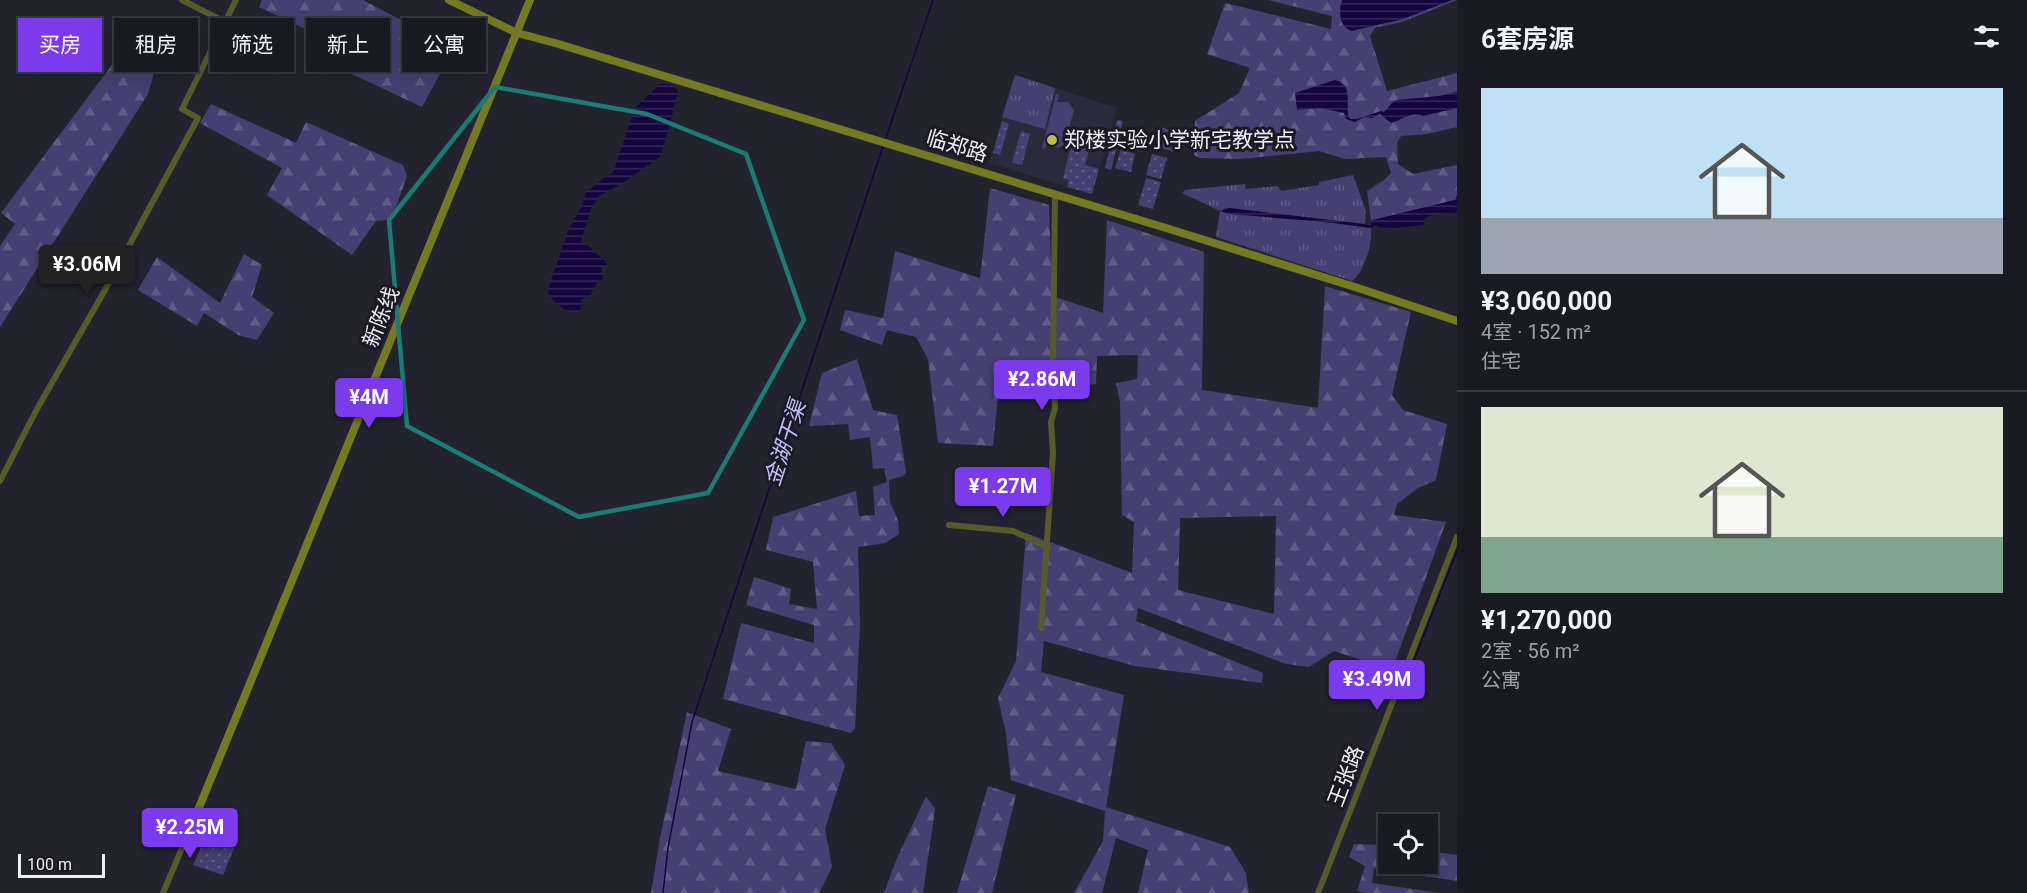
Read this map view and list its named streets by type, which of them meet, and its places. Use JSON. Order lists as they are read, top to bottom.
{
  "streets": {
    "main road": ["临郑路", "新陈线"],
    "street": ["王张路"]
  },
  "crossings": [
    ["临郑路", "新陈线"]
  ],
  "water": ["金湖干渠"],
  "places": ["郑楼实验小学新宅教学点"],
  "scale_bar": "100 m",
  "page": {
    "heading": "6套房源",
    "chip": [
      "买房",
      "租房",
      "筛选",
      "新上",
      "公寓"
    ],
    "list": [
      {
        "name": "¥3,060,000",
        "note": "4室 · 152 m² · 住宅"
      },
      {
        "name": "¥1,270,000",
        "note": "2室 · 56 m² · 公寓"
      }
    ],
    "price": [
      "¥3.06M",
      "¥2.86M",
      "¥4M",
      "¥1.27M",
      "¥3.49M",
      "¥2.25M"
    ],
    "scale": "100 m"
  }
}
